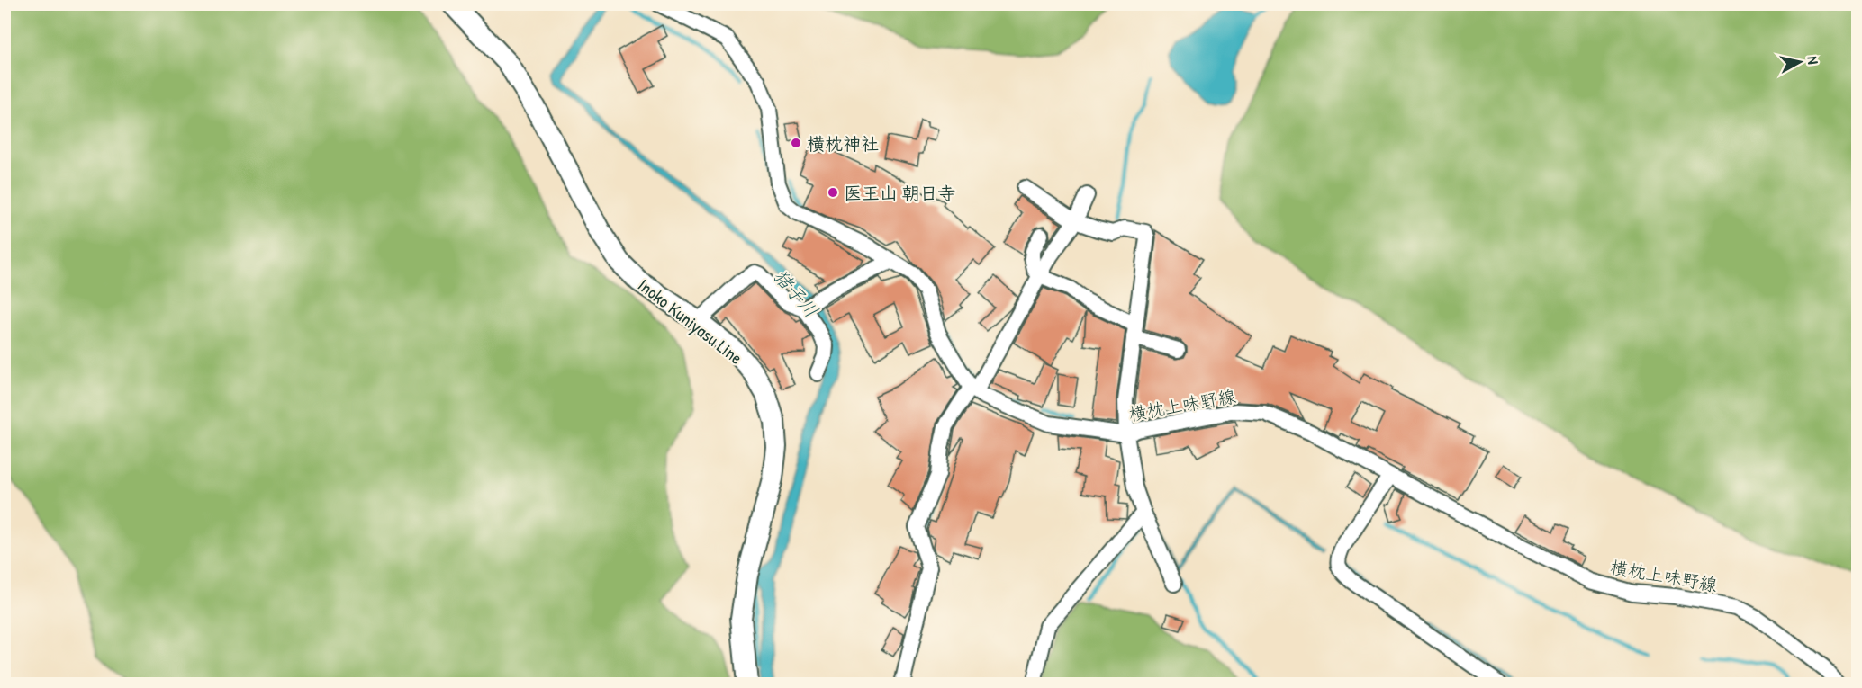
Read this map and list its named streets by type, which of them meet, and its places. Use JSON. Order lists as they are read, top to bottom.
{
  "streets": {
    "main road": ["Inoko Kuniyasu Line"],
    "street": ["横枕上味野線"]
  },
  "water": ["猪子川"],
  "places": ["横枕神社", "医王山 朝日寺"],
  "north": "right"
}
